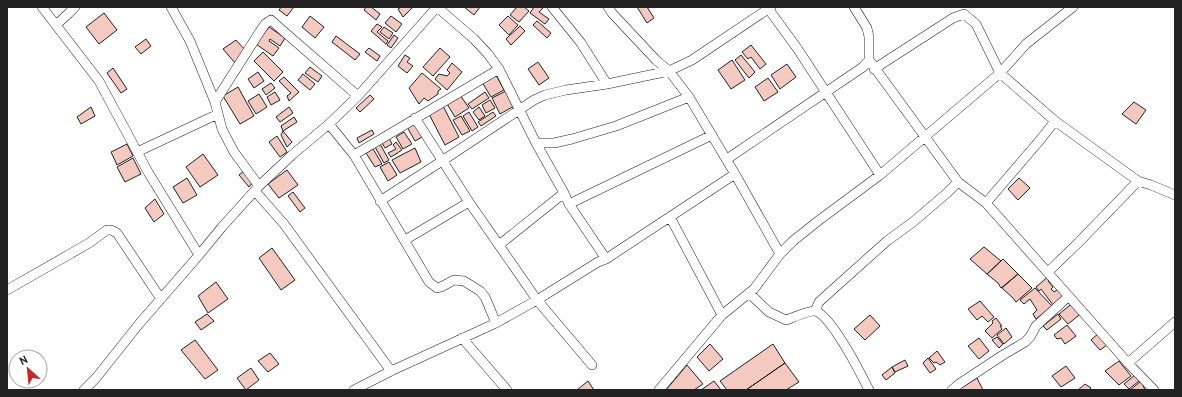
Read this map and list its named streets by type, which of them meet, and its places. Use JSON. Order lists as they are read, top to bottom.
{
  "north": "top left"
}
